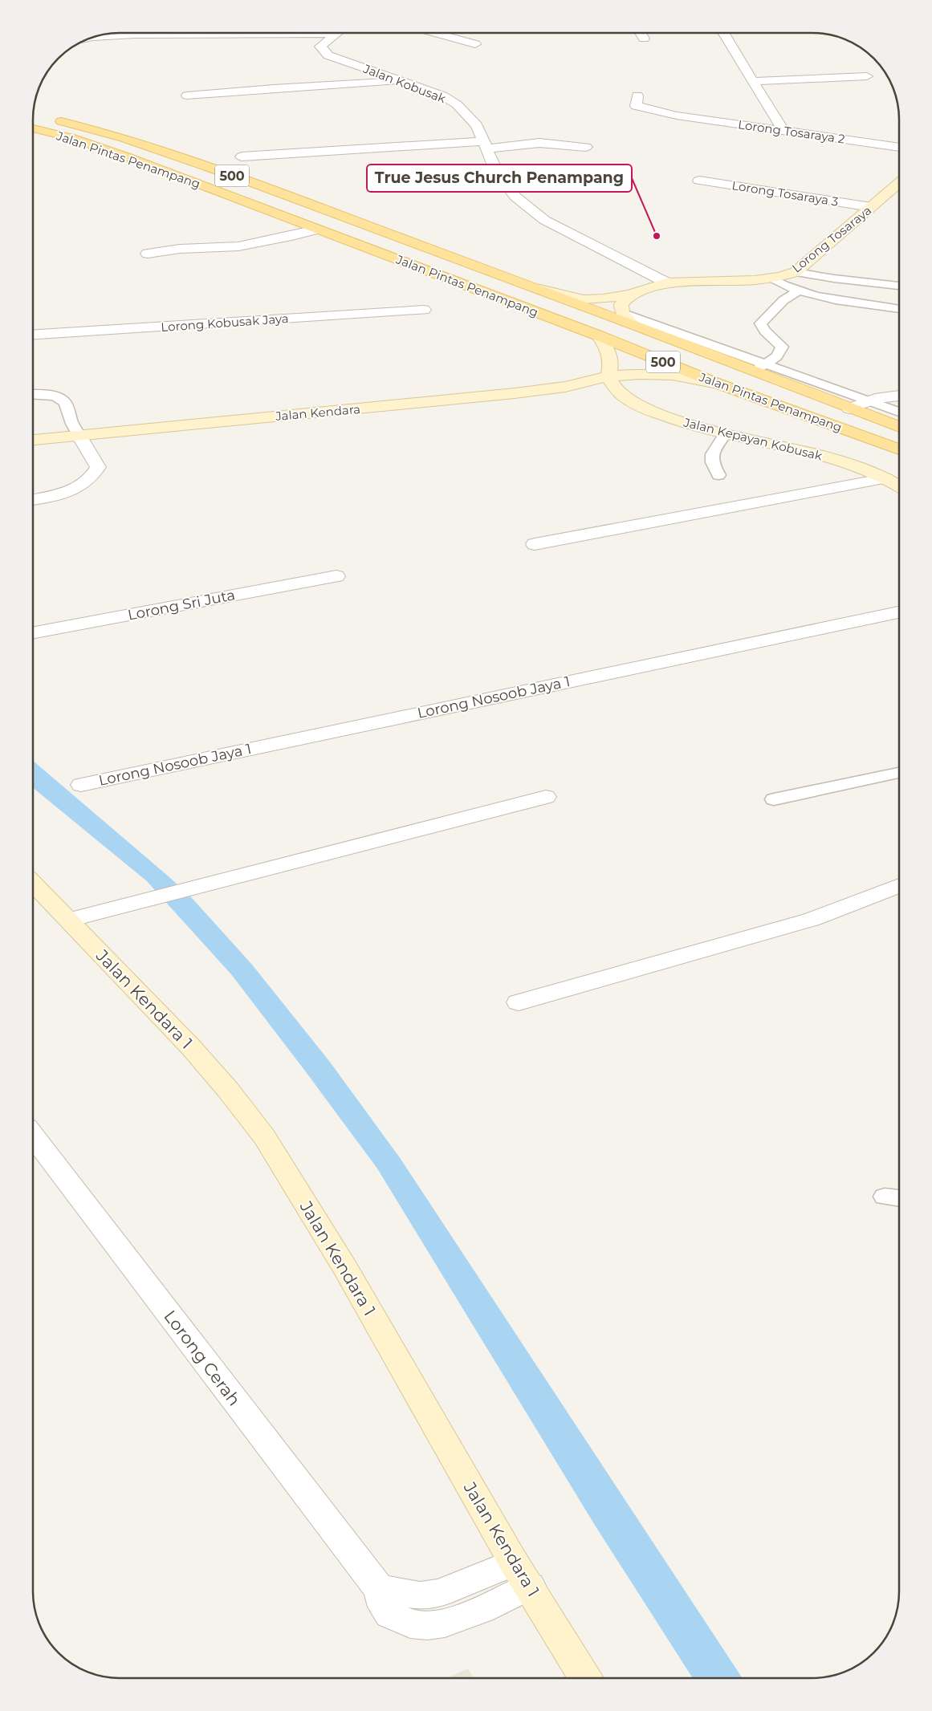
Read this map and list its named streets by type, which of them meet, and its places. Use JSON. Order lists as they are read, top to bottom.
{
  "streets": {
    "main road": ["Jalan Pintas Penampang", "500"],
    "street": [
      "Jalan Kobusak",
      "Lorong Tosaraya 2",
      "Lorong Tosaraya 3",
      "Lorong Tosaraya",
      "Lorong Kobusak Jaya",
      "Jalan Kendara",
      "Jalan Kepayan Kobusak",
      "Lorong Sri Juta",
      "Lorong Nosoob Jaya 1",
      "Jalan Kendara 1",
      "Lorong Cerah"
    ]
  },
  "crossings": [
    ["Jalan Kobusak", "Lorong Tosaraya"],
    ["Jalan Pintas Penampang", "Lorong Tosaraya"],
    ["Lorong Tosaraya 3", "Lorong Tosaraya"],
    ["Jalan Kendara", "Jalan Kepayan Kobusak"],
    ["Jalan Kendara 1", "Lorong Cerah"]
  ],
  "places": ["True Jesus Church Penampang"]
}
